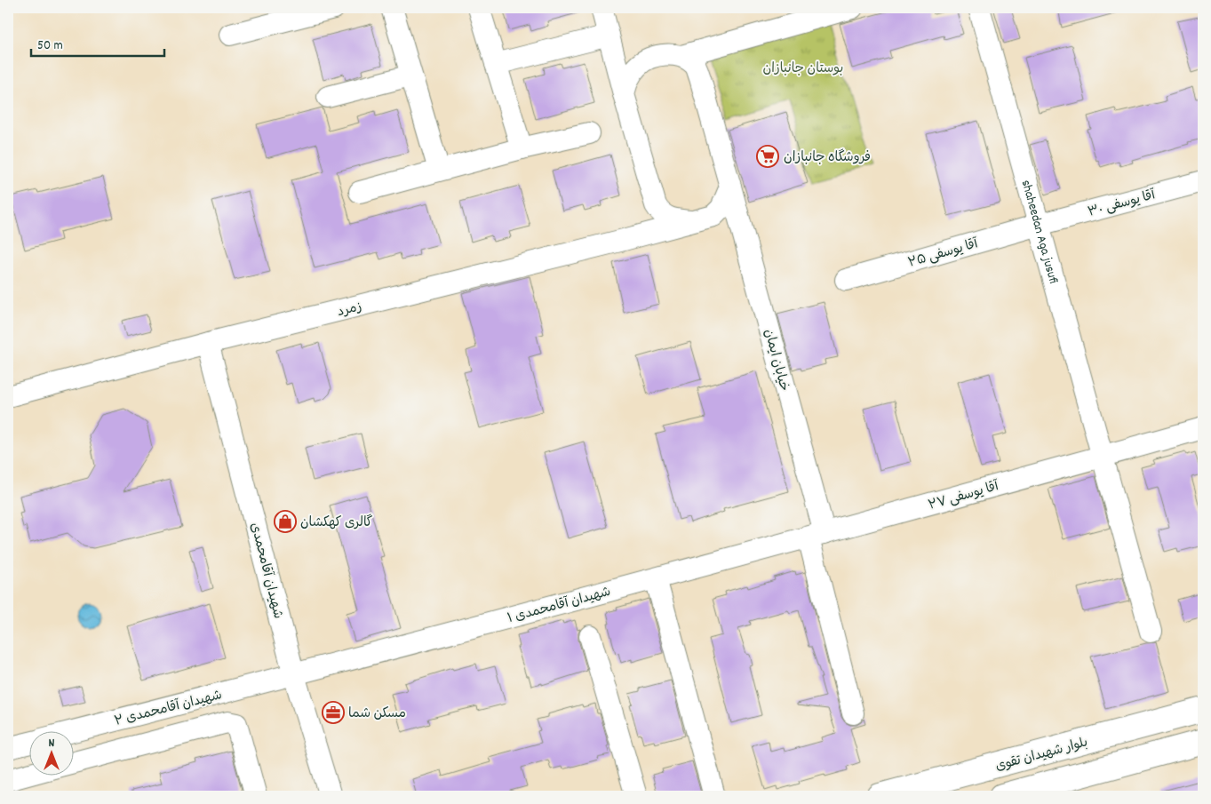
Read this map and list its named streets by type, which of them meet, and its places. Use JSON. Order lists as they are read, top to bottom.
{
  "streets": {
    "main road": ["بلوار شهیدان تقوی"],
    "street": [
      "آقا یوسفی ۳۰",
      "shaheedan Aga jusufi",
      "آقا یوسفی ۲۵",
      "زمرد",
      "خیابان ایمان",
      "آقا یوسفی ۲۷",
      "شهیدان آقامحمدی",
      "شهیدان آقامحمدی ۱",
      "شهیدان آقامحمدی ۲"
    ]
  },
  "crossings": [
    ["آقا یوسفی ۳۰", "shaheedan Aga jusufi"],
    ["آقا یوسفی ۳۰", "آقا یوسفی ۲۵"],
    ["shaheedan Aga jusufi", "آقا یوسفی ۲۵"],
    ["shaheedan Aga jusufi", "آقا یوسفی ۲۷"],
    ["زمرد", "خیابان ایمان"],
    ["زمرد", "شهیدان آقامحمدی"],
    ["خیابان ایمان", "آقا یوسفی ۲۷"],
    ["خیابان ایمان", "شهیدان آقامحمدی ۱"],
    ["آقا یوسفی ۲۷", "شهیدان آقامحمدی ۱"],
    ["شهیدان آقامحمدی", "شهیدان آقامحمدی ۱"],
    ["شهیدان آقامحمدی", "شهیدان آقامحمدی ۲"],
    ["شهیدان آقامحمدی ۱", "شهیدان آقامحمدی ۲"]
  ],
  "parks": ["بوستان جانبازان"],
  "places": {
    "supermarket": ["فروشگاه جانبازان"],
    "shop": ["گالری کهکشان"],
    "office": ["مسکن شما"]
  },
  "scale_bar": "50 m",
  "north": "top"
}
